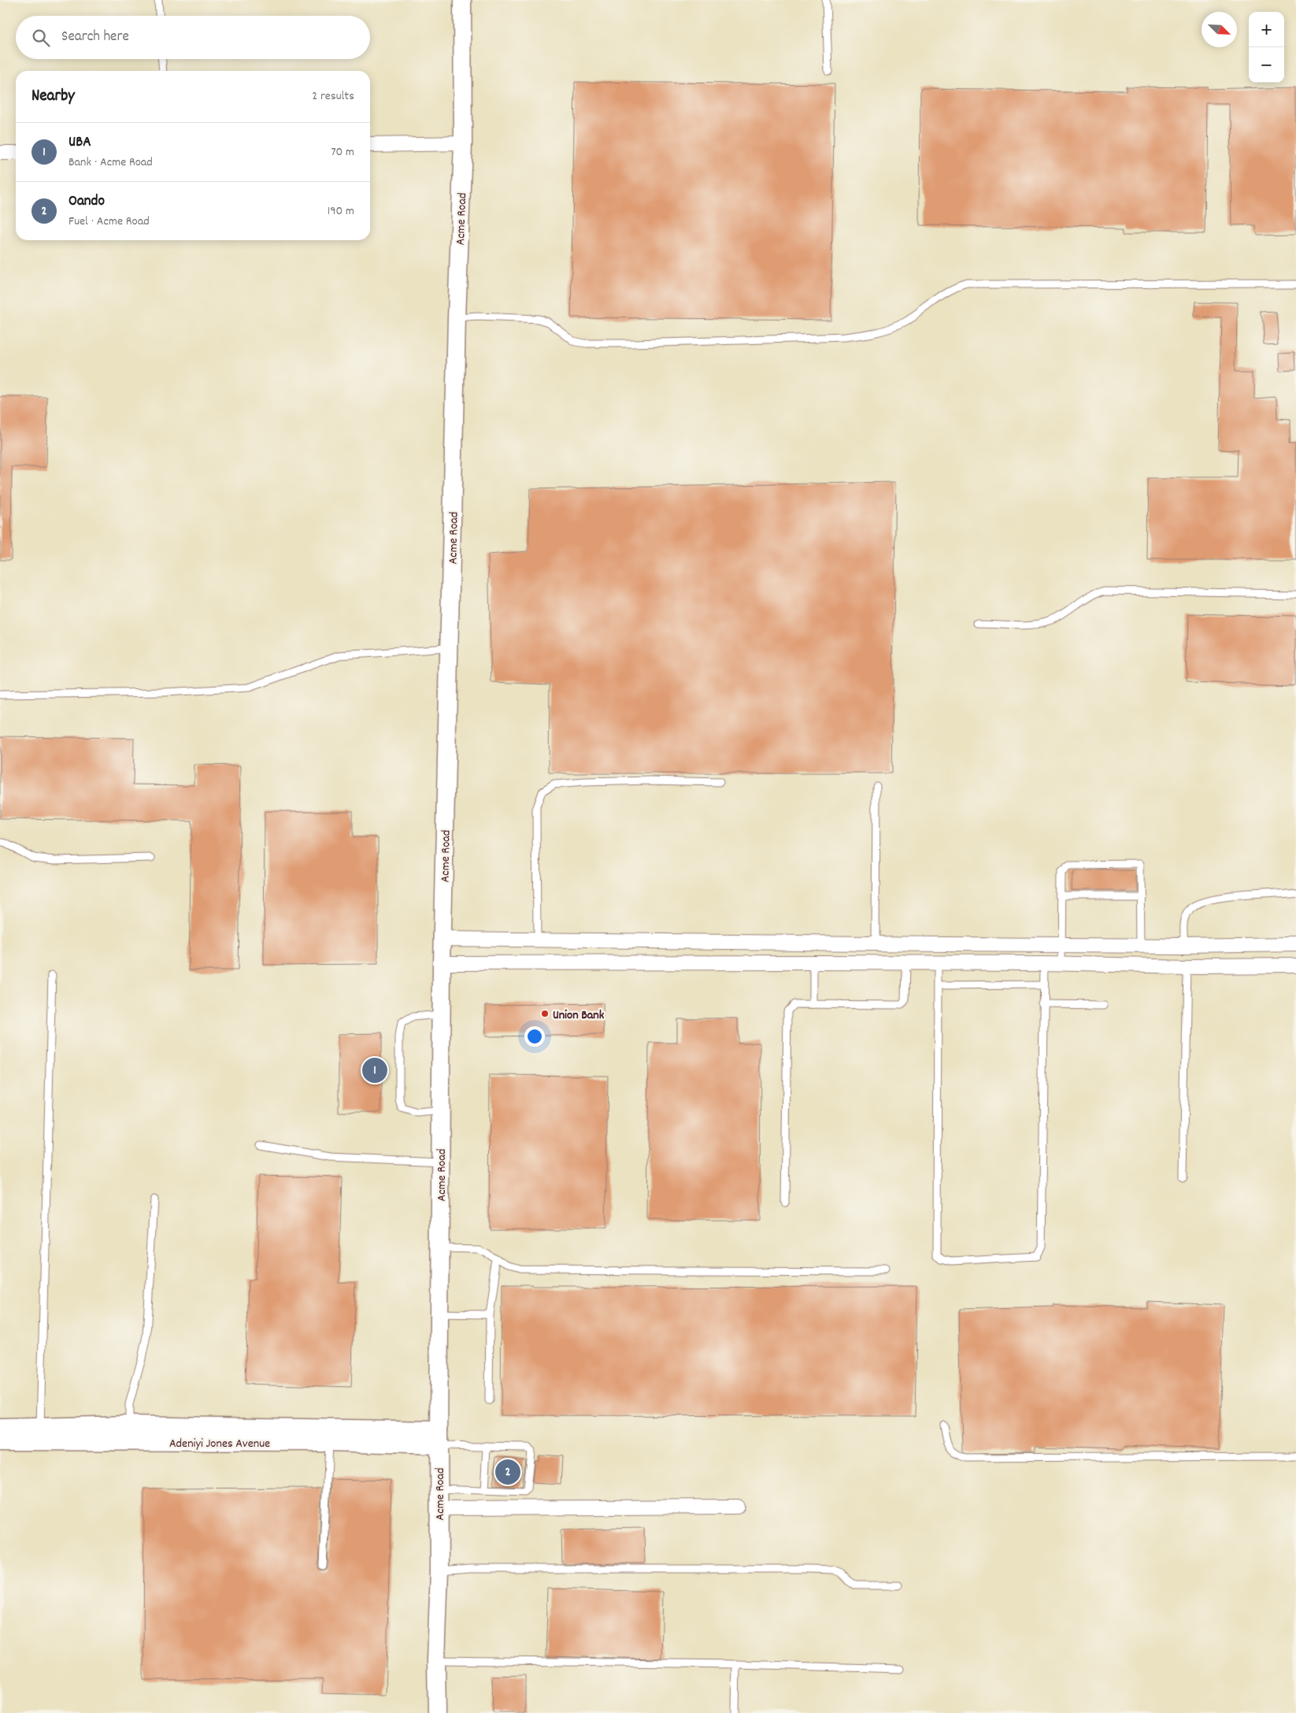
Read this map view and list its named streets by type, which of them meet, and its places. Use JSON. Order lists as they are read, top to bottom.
{
  "streets": {
    "street": ["Acme Road", "Adeniyi Jones Avenue"]
  },
  "crossings": [
    ["Acme Road", "Adeniyi Jones Avenue"]
  ],
  "places": ["Union Bank"],
  "north": "bottom right",
  "page": {
    "map_buttons": ["+", "−"],
    "search": "Search here",
    "heading": ["Nearby", "2 results"],
    "list": [
      {
        "mark": "1",
        "name": "UBA",
        "note": "Bank · Acme Road",
        "value": "70 m"
      },
      {
        "mark": "2",
        "name": "Oando",
        "note": "Fuel · Acme Road",
        "value": "190 m"
      }
    ],
    "pins": ["1", "2"]
  }
}
